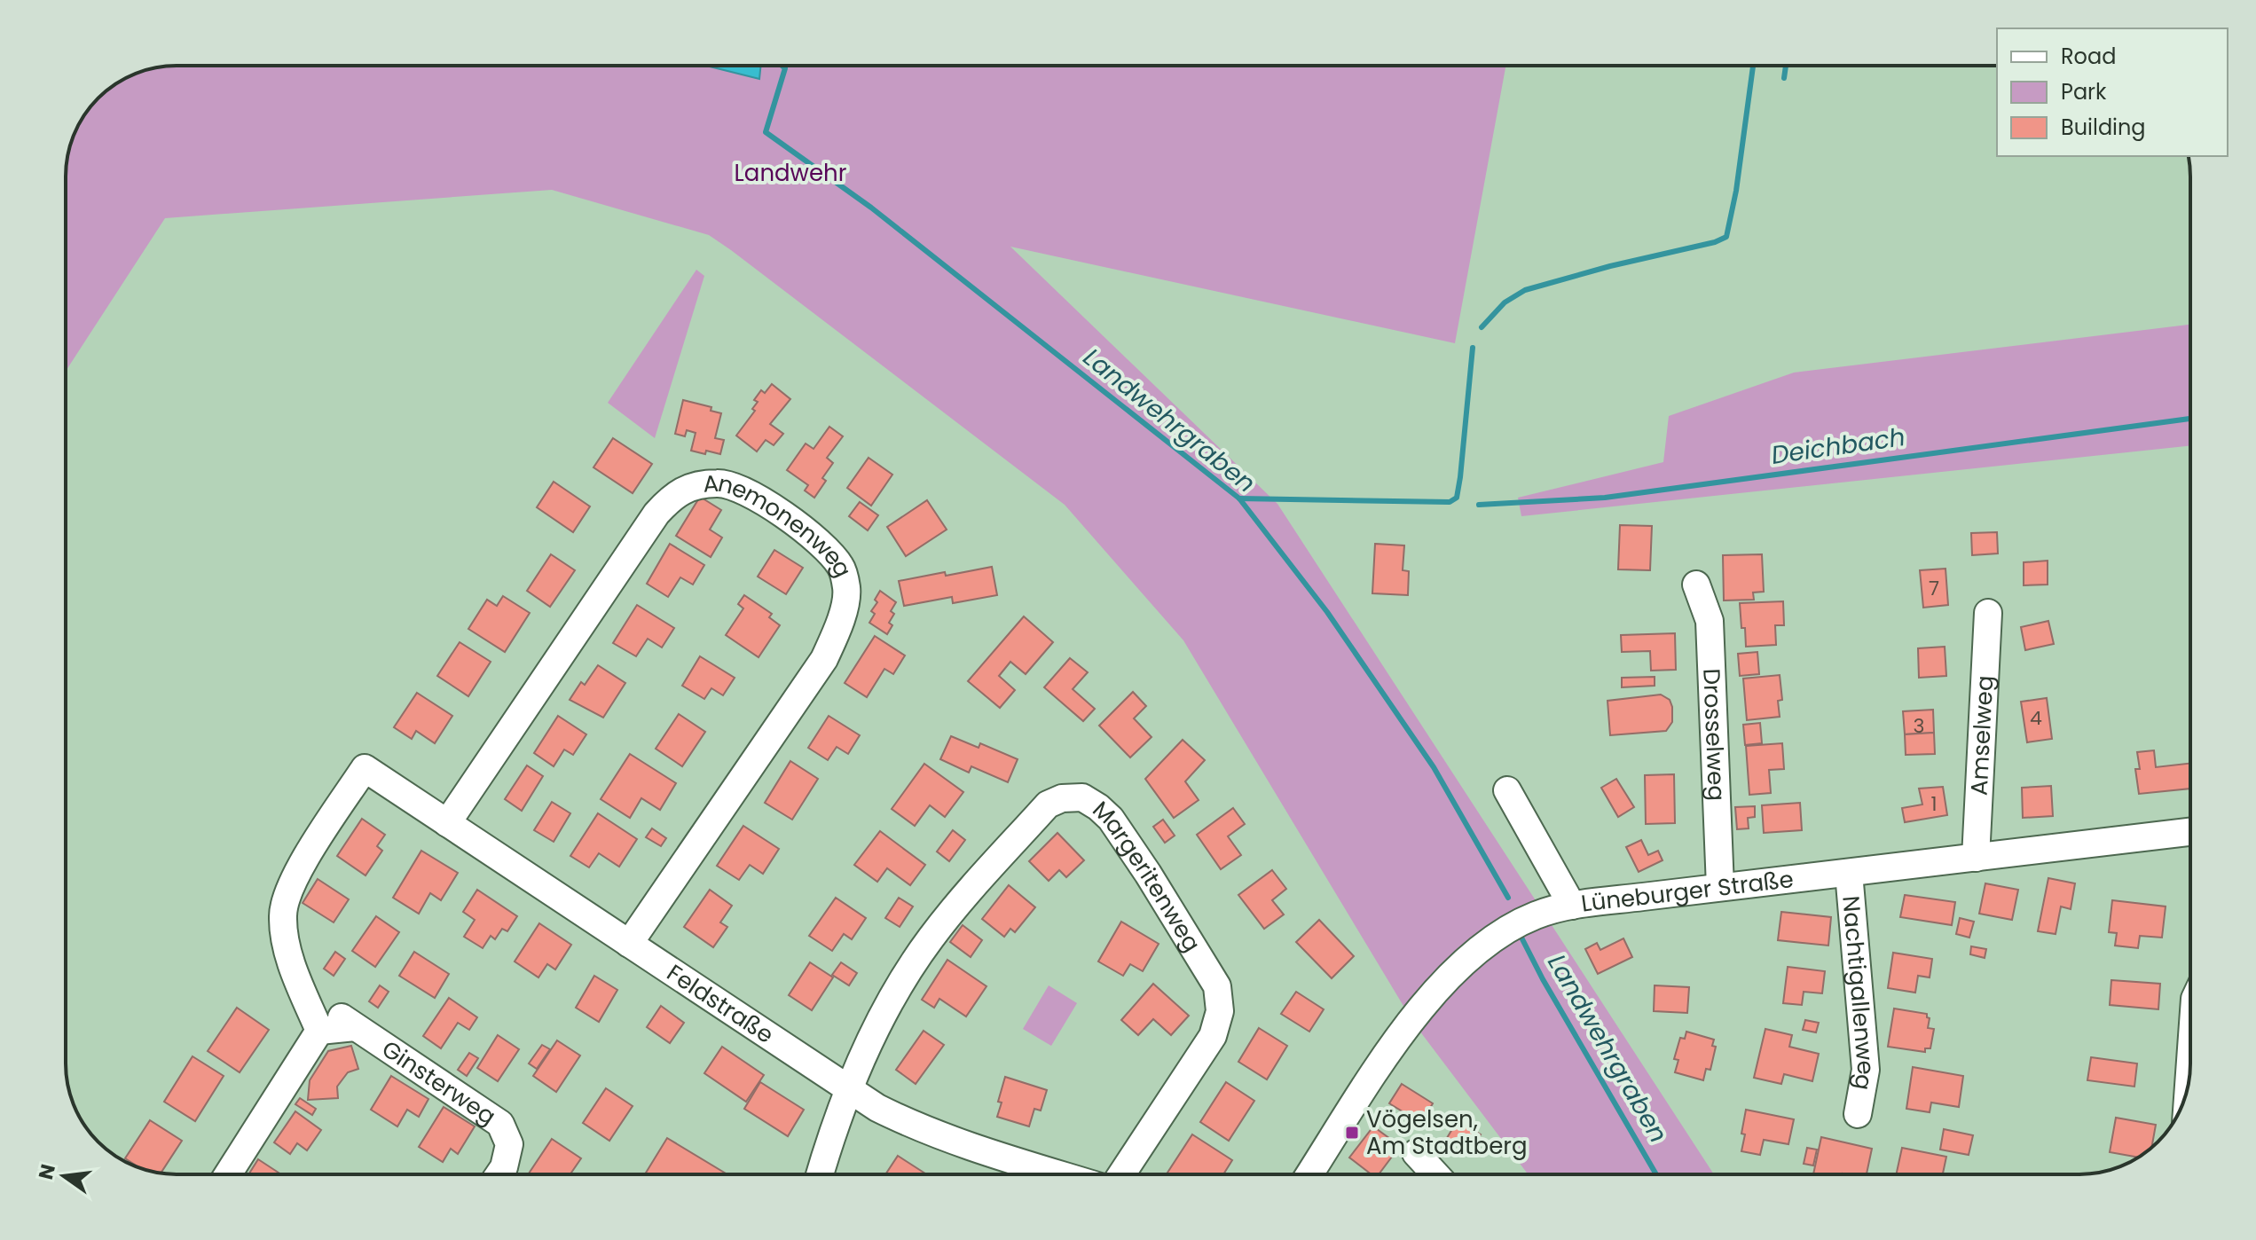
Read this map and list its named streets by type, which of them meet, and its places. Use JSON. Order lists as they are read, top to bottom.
{
  "streets": {
    "street": [
      "Anemonenweg",
      "Drosselweg",
      "Amselweg",
      "Margeritenweg",
      "Lüneburger Straße",
      "Nachtigallenweg",
      "Feldstraße",
      "Ginsterweg"
    ]
  },
  "crossings": [
    ["Anemonenweg", "Feldstraße"],
    ["Drosselweg", "Lüneburger Straße"],
    ["Amselweg", "Lüneburger Straße"],
    ["Margeritenweg", "Feldstraße"],
    ["Lüneburger Straße", "Nachtigallenweg"],
    ["Feldstraße", "Ginsterweg"]
  ],
  "water": ["Landwehrgraben", "Deichbach"],
  "parks": ["Landwehr"],
  "places": {
    "transit": ["Vögelsen, Am Stadtberg"]
  },
  "house_numbers": [
    "7",
    "4",
    "3",
    "1"
  ],
  "legend": ["Road", "Park", "Building"],
  "north": "left"
}
